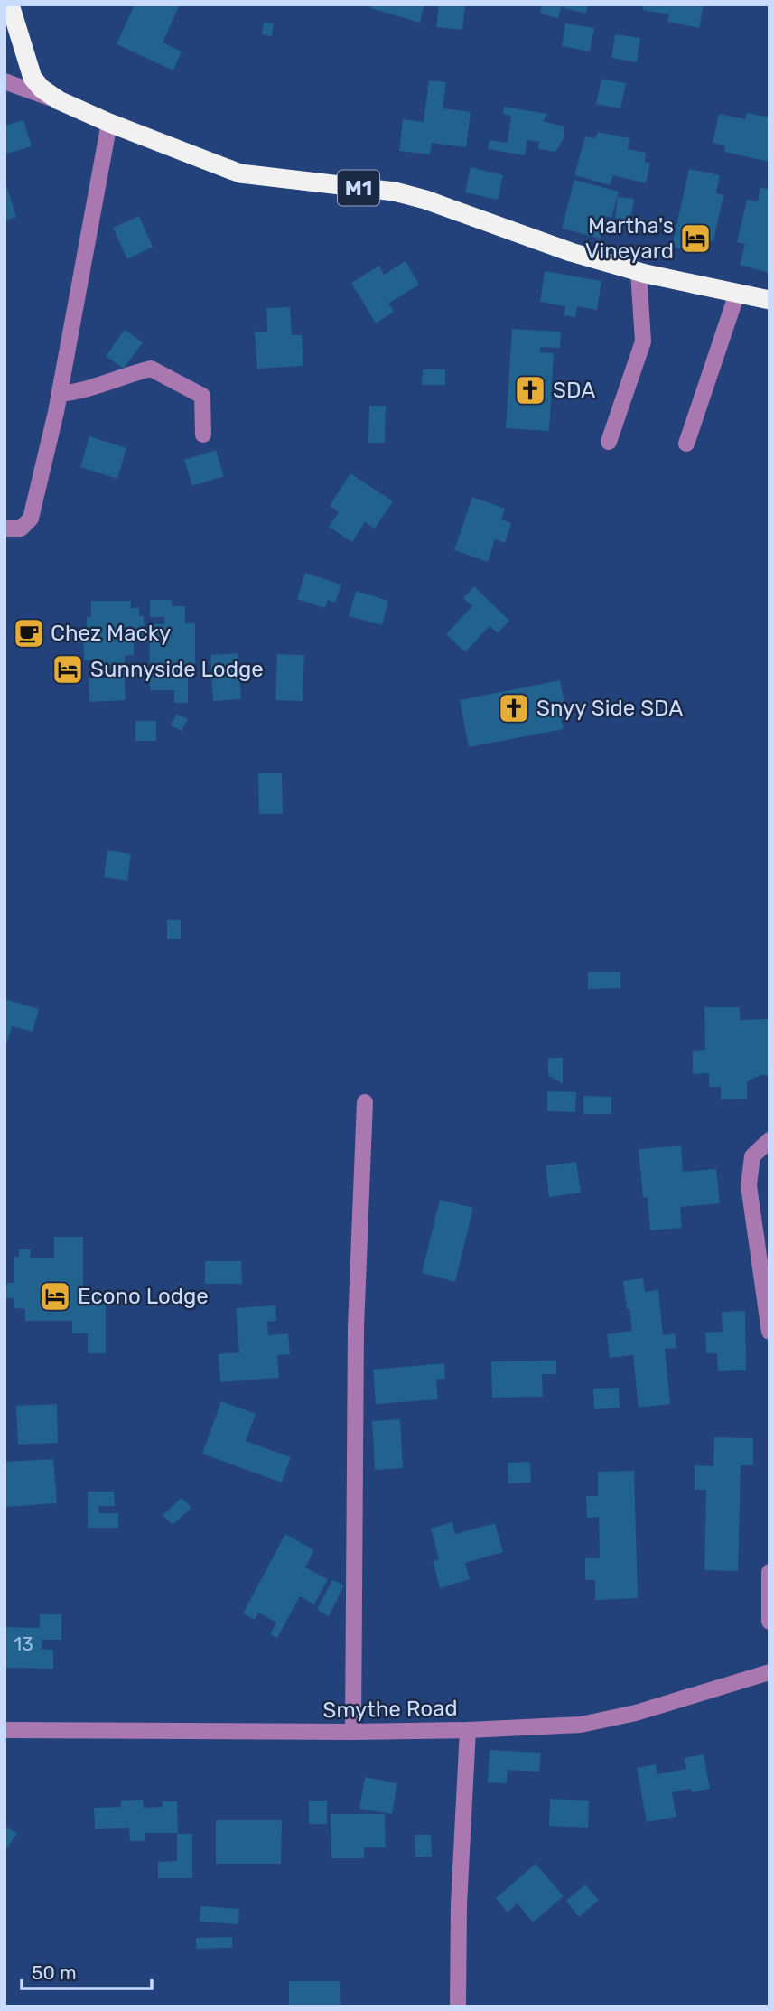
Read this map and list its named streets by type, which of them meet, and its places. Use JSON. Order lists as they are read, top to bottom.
{
  "streets": {
    "highway": ["M1"],
    "street": ["Smythe Road"]
  },
  "places": {
    "hotel": ["Martha's Vineyard", "Sunnyside Lodge", "Econo Lodge"],
    "church": ["SDA", "Snyy Side SDA"],
    "cafe": ["Chez Macky"]
  },
  "house_numbers": ["13"],
  "scale_bar": "50 m"
}
